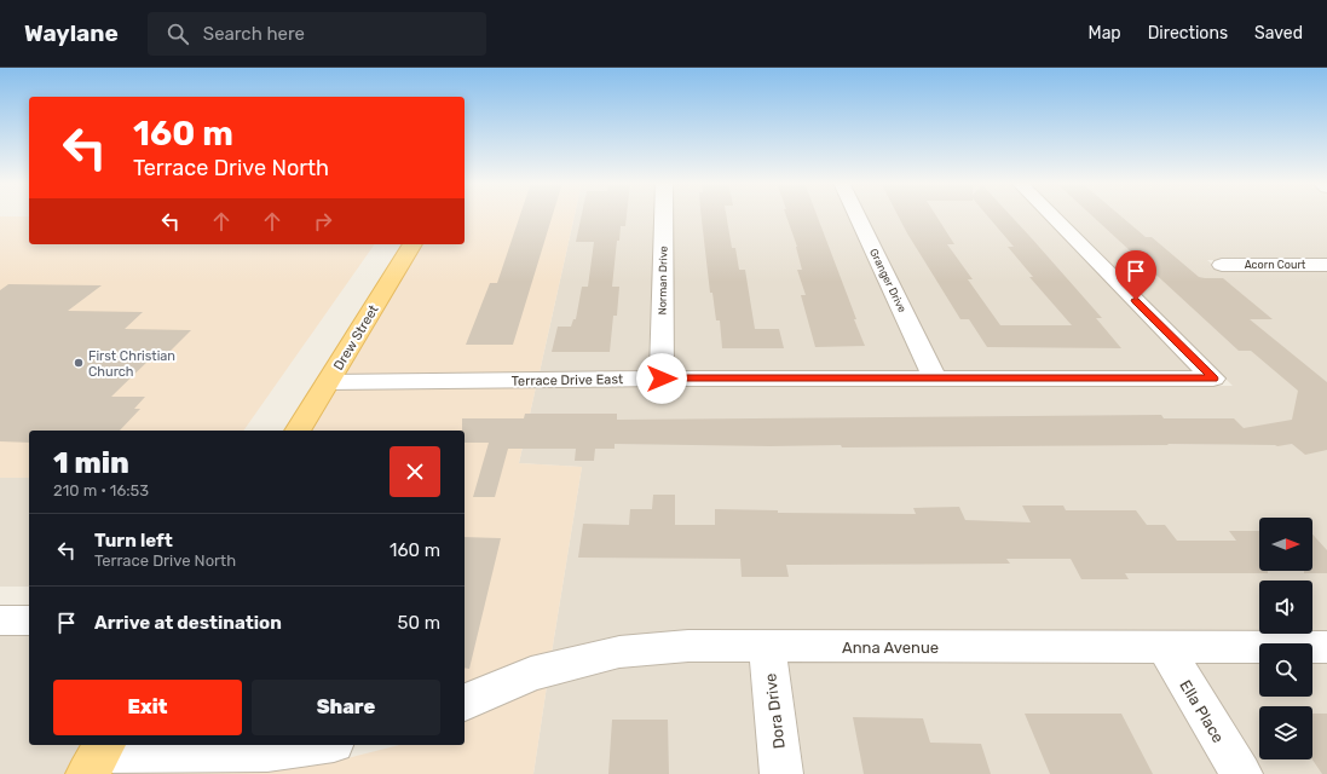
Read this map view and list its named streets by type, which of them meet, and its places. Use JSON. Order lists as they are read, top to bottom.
{
  "streets": {
    "main road": ["Drew Street"],
    "street": [
      "Acorn Court",
      "Norman Drive",
      "Granger Drive",
      "Terrace Drive East",
      "Anna Avenue",
      "Dora Drive",
      "Ella Place"
    ]
  },
  "crossings": [
    ["Norman Drive", "Terrace Drive East"],
    ["Granger Drive", "Terrace Drive East"],
    ["Drew Street", "Terrace Drive East"],
    ["Anna Avenue", "Dora Drive"],
    ["Anna Avenue", "Ella Place"]
  ],
  "places": ["First Christian Church"],
  "north": "right",
  "page": {
    "header": "Waylane",
    "search": "Search here",
    "nav": ["Map", "Directions", "Saved"],
    "turn": ["160 m", "Terrace Drive North"],
    "heading": ["1 min", "210 m · 16:53"],
    "list": [
      {
        "name": "Turn left",
        "note": "Terrace Drive North",
        "value": "160 m"
      },
      {
        "name": "Arrive at destination",
        "value": "50 m"
      }
    ],
    "buttons": ["Exit", "Share"]
  }
}
